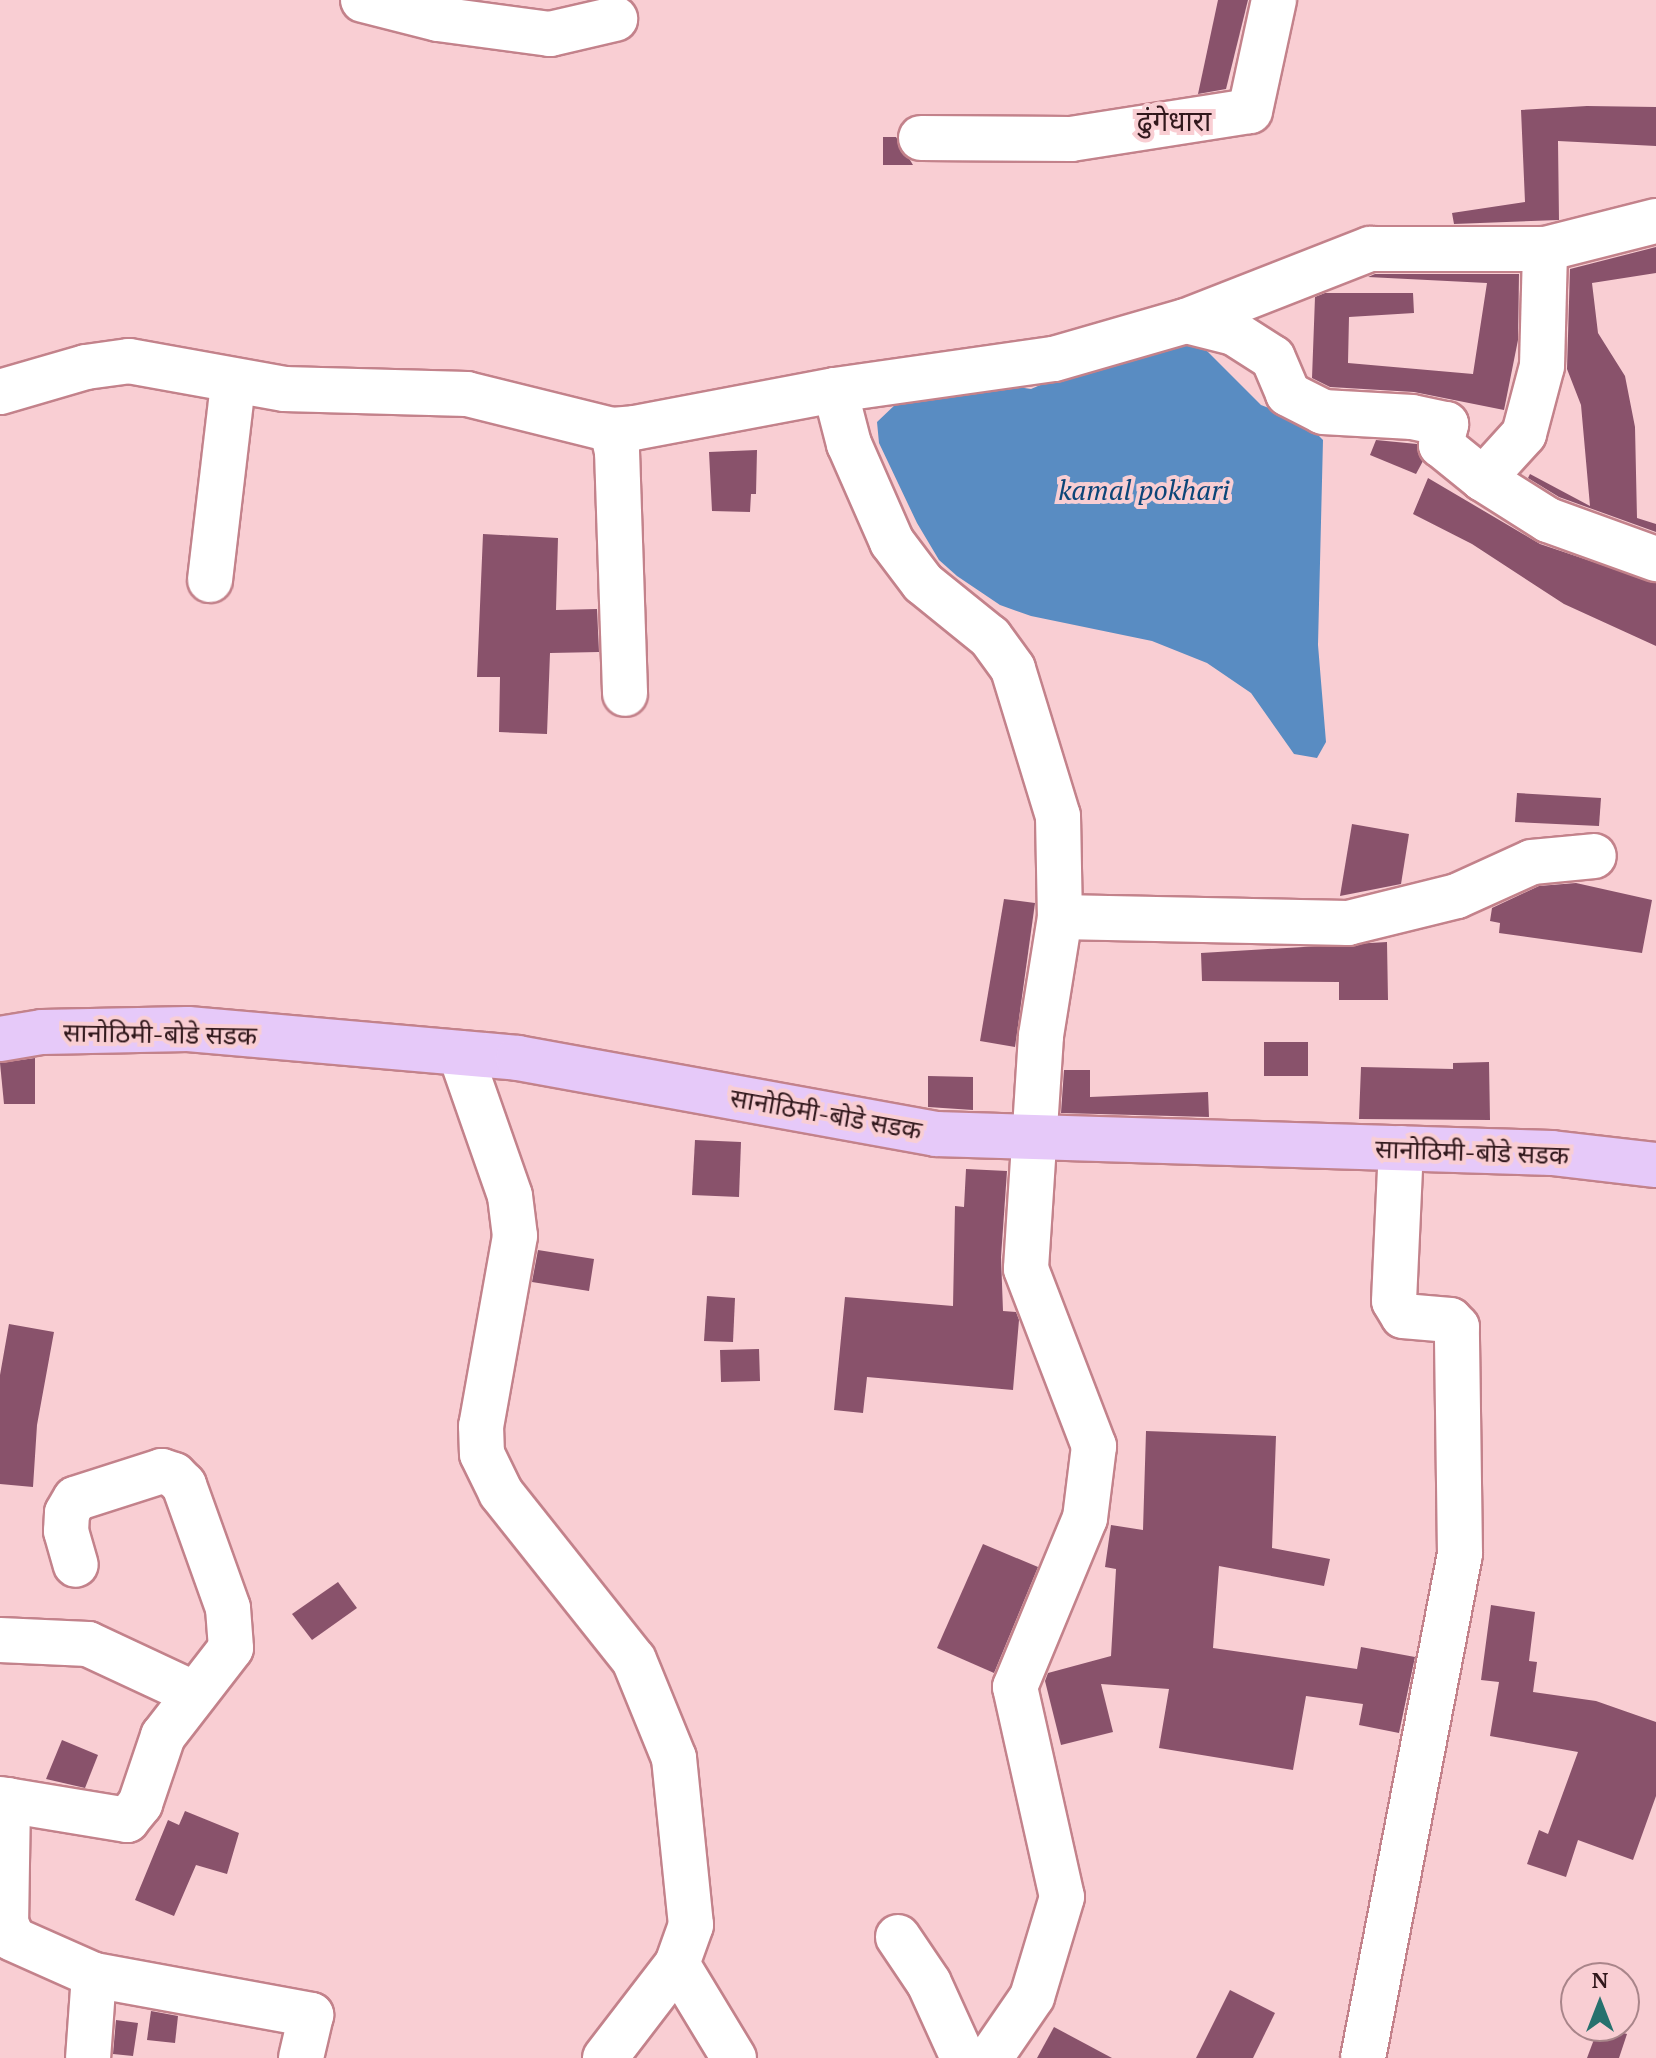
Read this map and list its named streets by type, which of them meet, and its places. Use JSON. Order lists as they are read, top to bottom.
{
  "streets": {
    "main road": ["सानोठिमी-बोडे सडक"]
  },
  "districts": ["ढुंगेधारा"],
  "water": ["kamal pokhari"],
  "north": "top"
}
